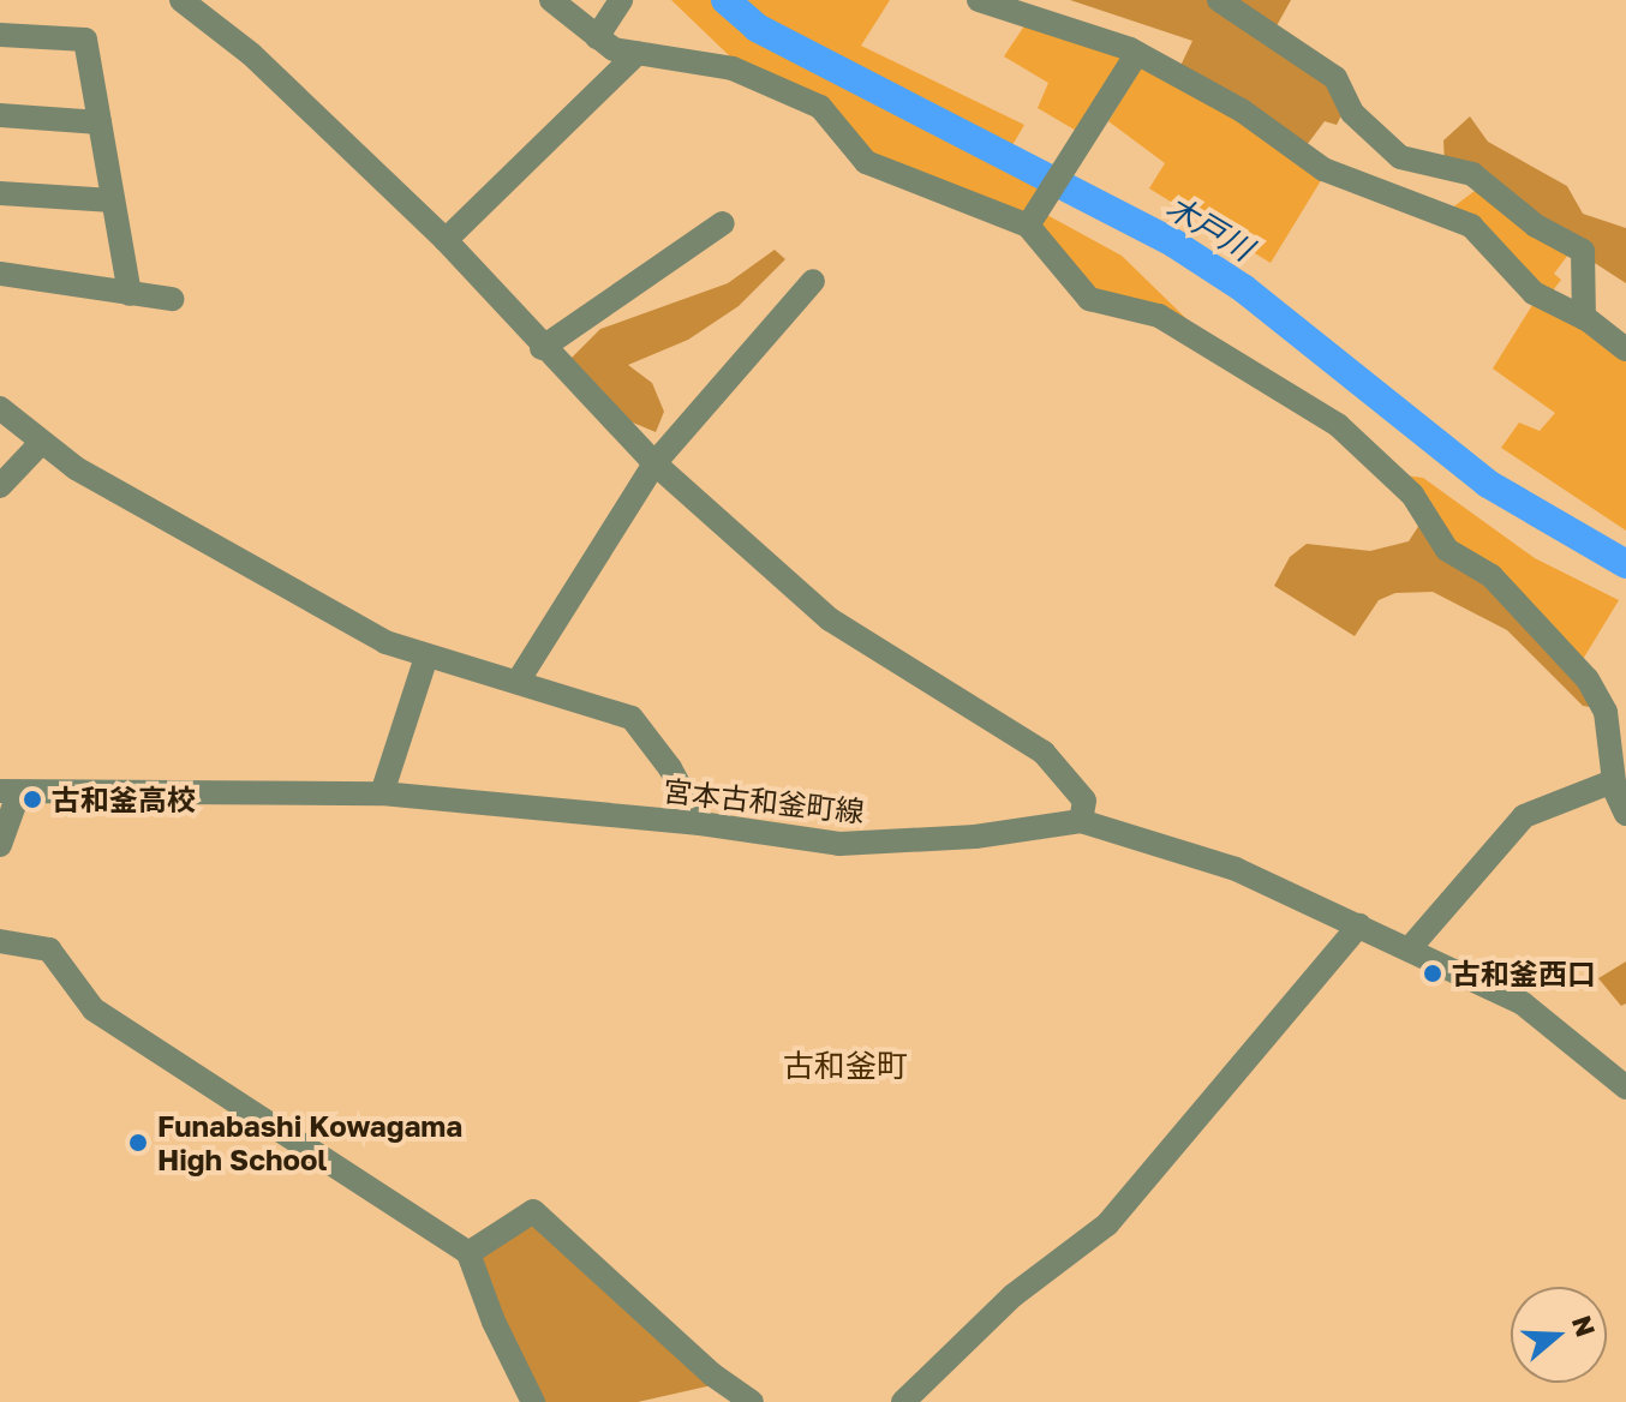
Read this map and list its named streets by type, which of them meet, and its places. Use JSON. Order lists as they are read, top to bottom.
{
  "streets": {
    "street": ["宮本古和釜町線"]
  },
  "districts": ["古和釜町"],
  "water": ["木戸川"],
  "places": ["古和釜高校", "古和釜西口", "Funabashi Kowagama High School"],
  "north": "right"
}
